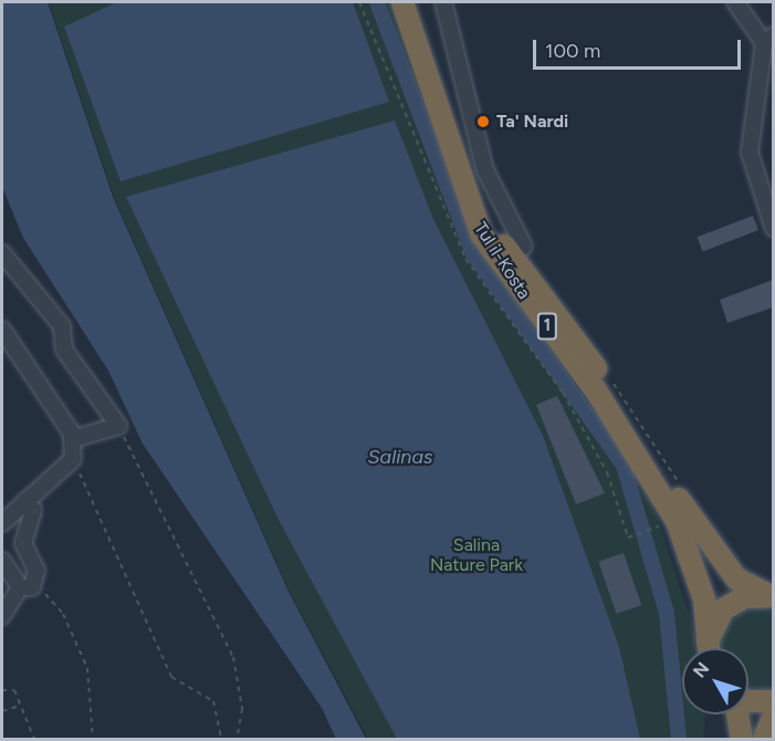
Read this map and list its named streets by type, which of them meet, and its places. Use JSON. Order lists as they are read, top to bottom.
{
  "streets": {
    "highway": ["Tul il-Kosta", "1"]
  },
  "crossings": [
    ["Tul il-Kosta", "1"]
  ],
  "water": ["Salinas"],
  "parks": ["Salina Nature Park"],
  "places": ["Ta' Nardi"],
  "scale_bar": "100 m",
  "north": "top left"
}
